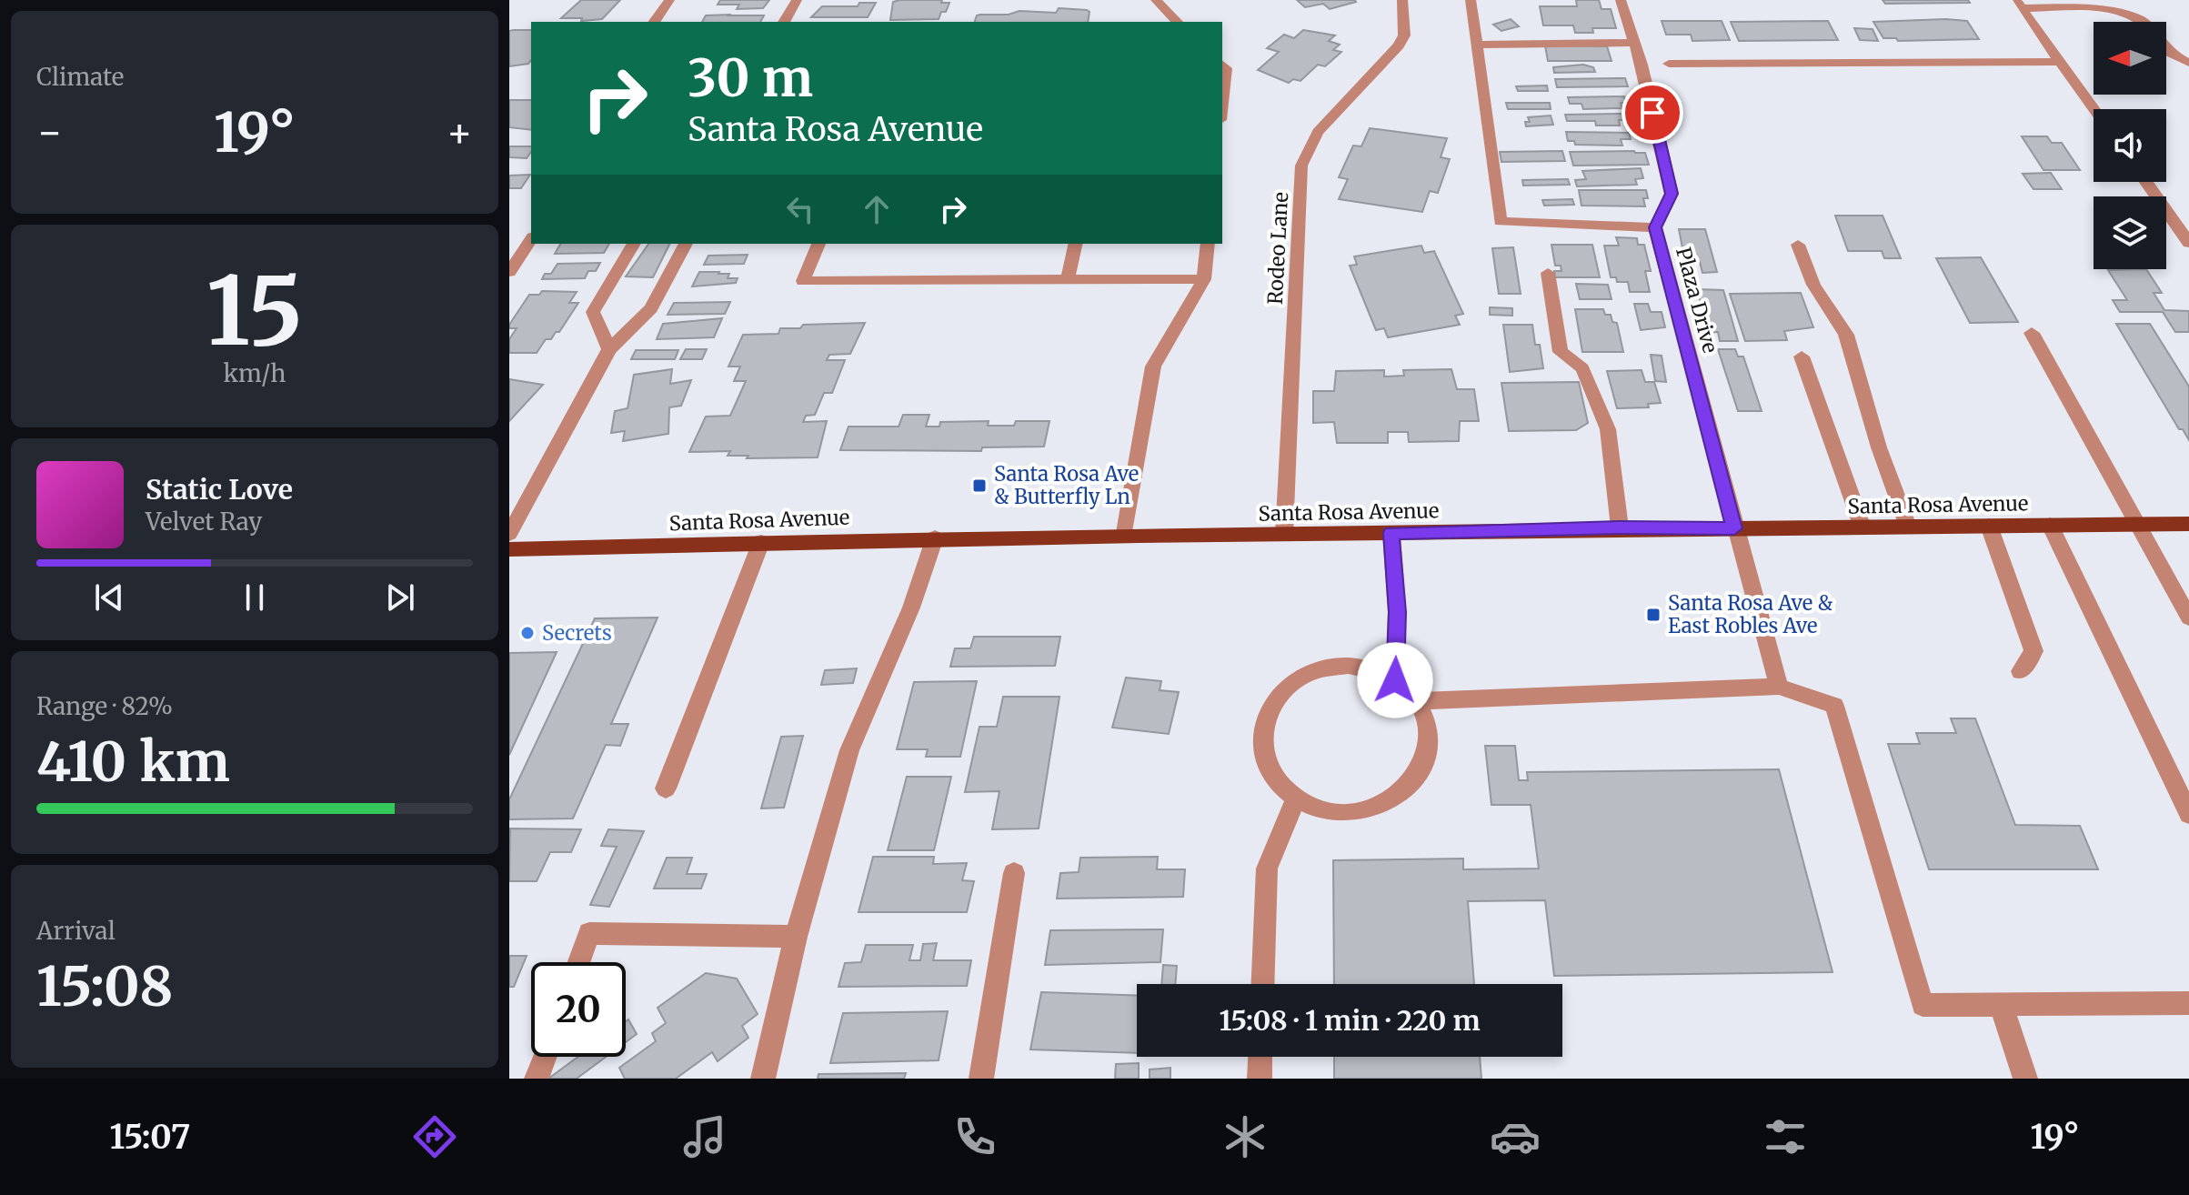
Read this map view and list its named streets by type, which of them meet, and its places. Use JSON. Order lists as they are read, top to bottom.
{
  "streets": {
    "main road": ["Santa Rosa Avenue"],
    "street": ["Rodeo Lane", "Plaza Drive"]
  },
  "crossings": [
    ["Rodeo Lane", "Santa Rosa Avenue"],
    ["Plaza Drive", "Santa Rosa Avenue"]
  ],
  "places": {
    "transit": ["Santa Rosa Ave & Butterfly Ln", "Santa Rosa Ave & East Robles Ave"],
    "other": ["Secrets"]
  },
  "north": "left",
  "page": {
    "tile": [
      "Climate",
      ["15", "km/h"],
      ["Range · 82%", "410 km"],
      ["Arrival", "15:08"]
    ],
    "turn": ["30 m", "Santa Rosa Avenue"],
    "heat": ["−", "19°", "+"],
    "song": ["Static Love", "Velvet Ray"],
    "limit": "20",
    "trip": "15:08 · 1 min · 220 m",
    "tabs": ["15:07", "19°"]
  }
}
